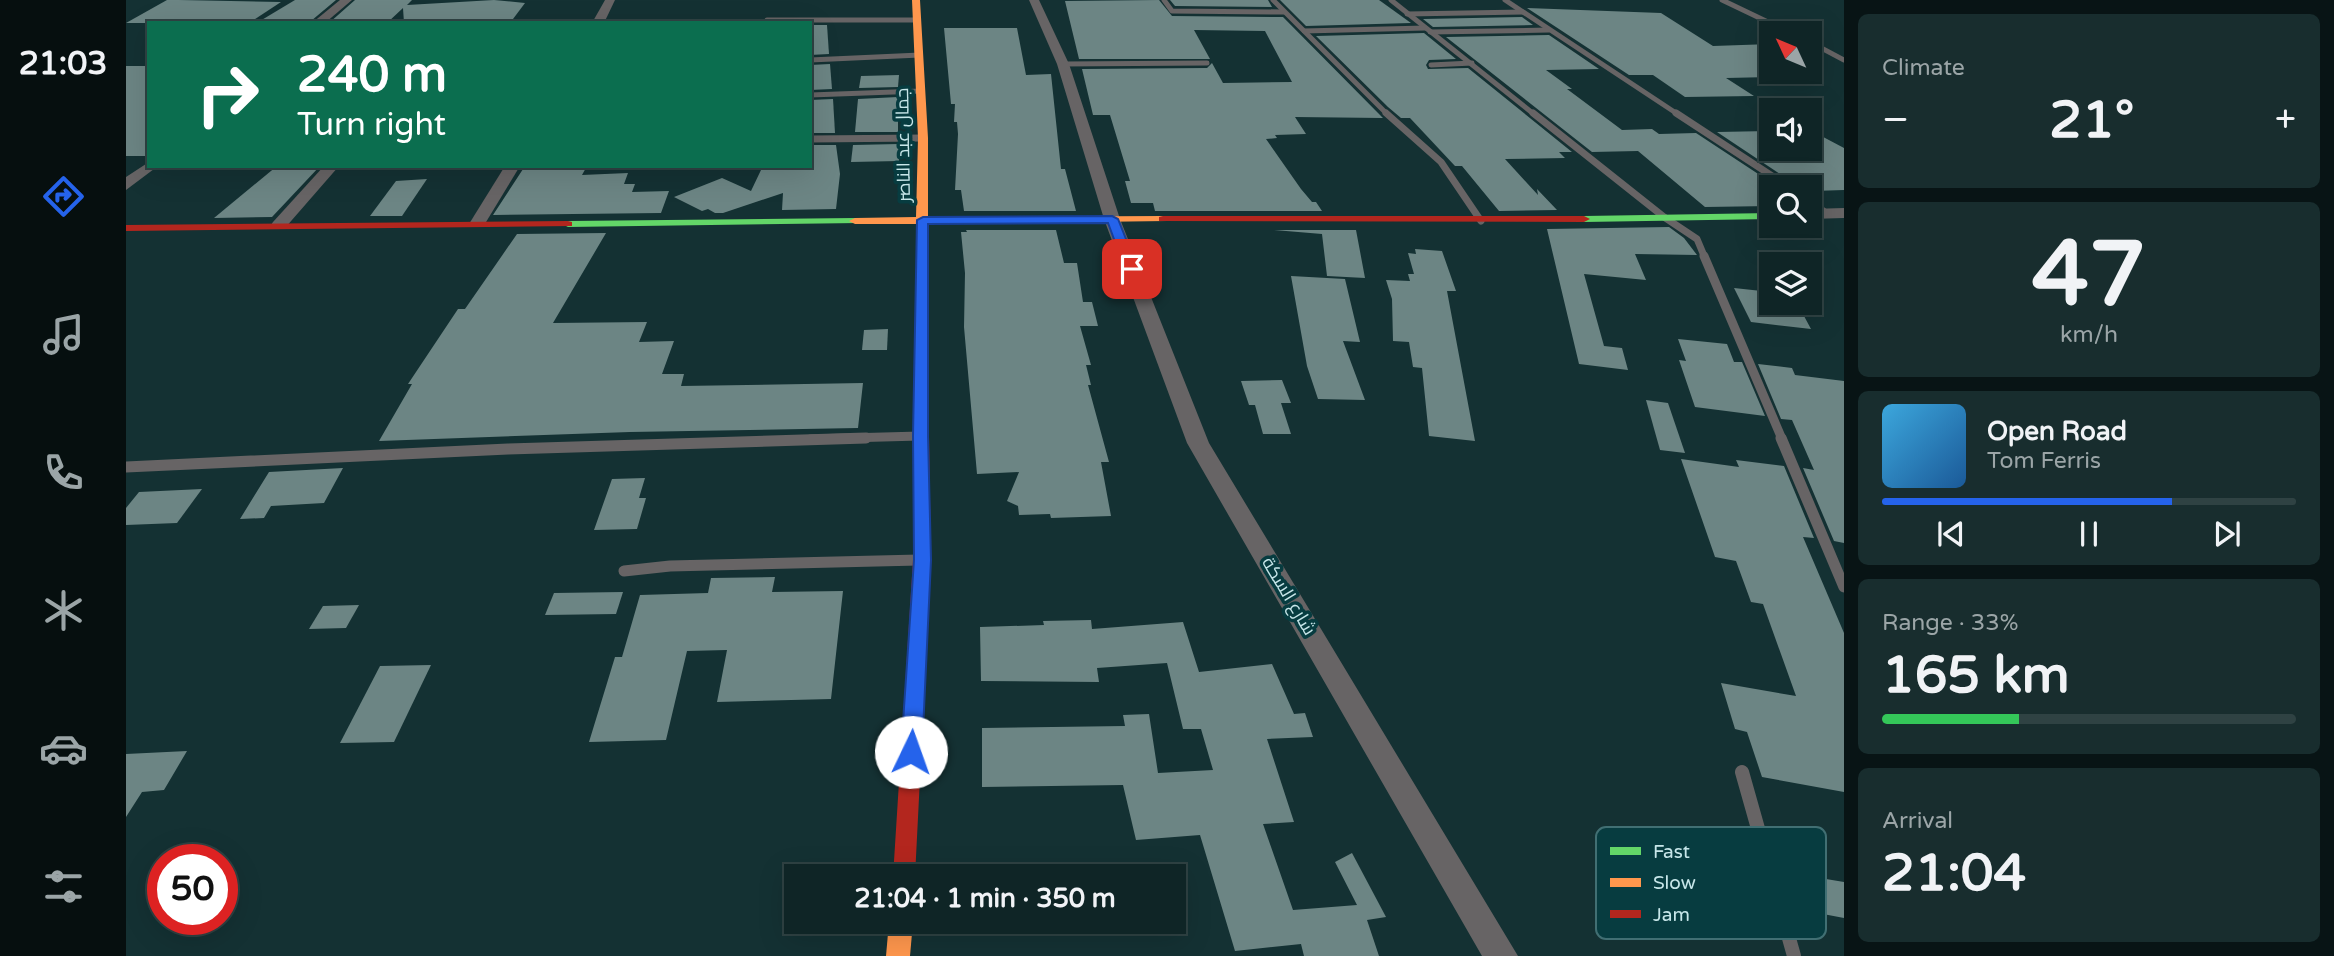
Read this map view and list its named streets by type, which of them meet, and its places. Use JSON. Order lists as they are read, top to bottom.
{
  "streets": {
    "street": ["جمال عبد الناصر", "شارع السكة"]
  },
  "legend": ["Fast", "Slow", "Jam"],
  "north": "top left",
  "page": {
    "tabs": "21:03",
    "tile": [
      "Climate",
      ["47", "km/h"],
      ["Range · 33%", "165 km"],
      ["Arrival", "21:04"]
    ],
    "turn": ["240 m", "Turn right"],
    "heat": ["−", "21°", "+"],
    "song": ["Open Road", "Tom Ferris"],
    "limit": "50",
    "trip": "21:04 · 1 min · 350 m"
  }
}
